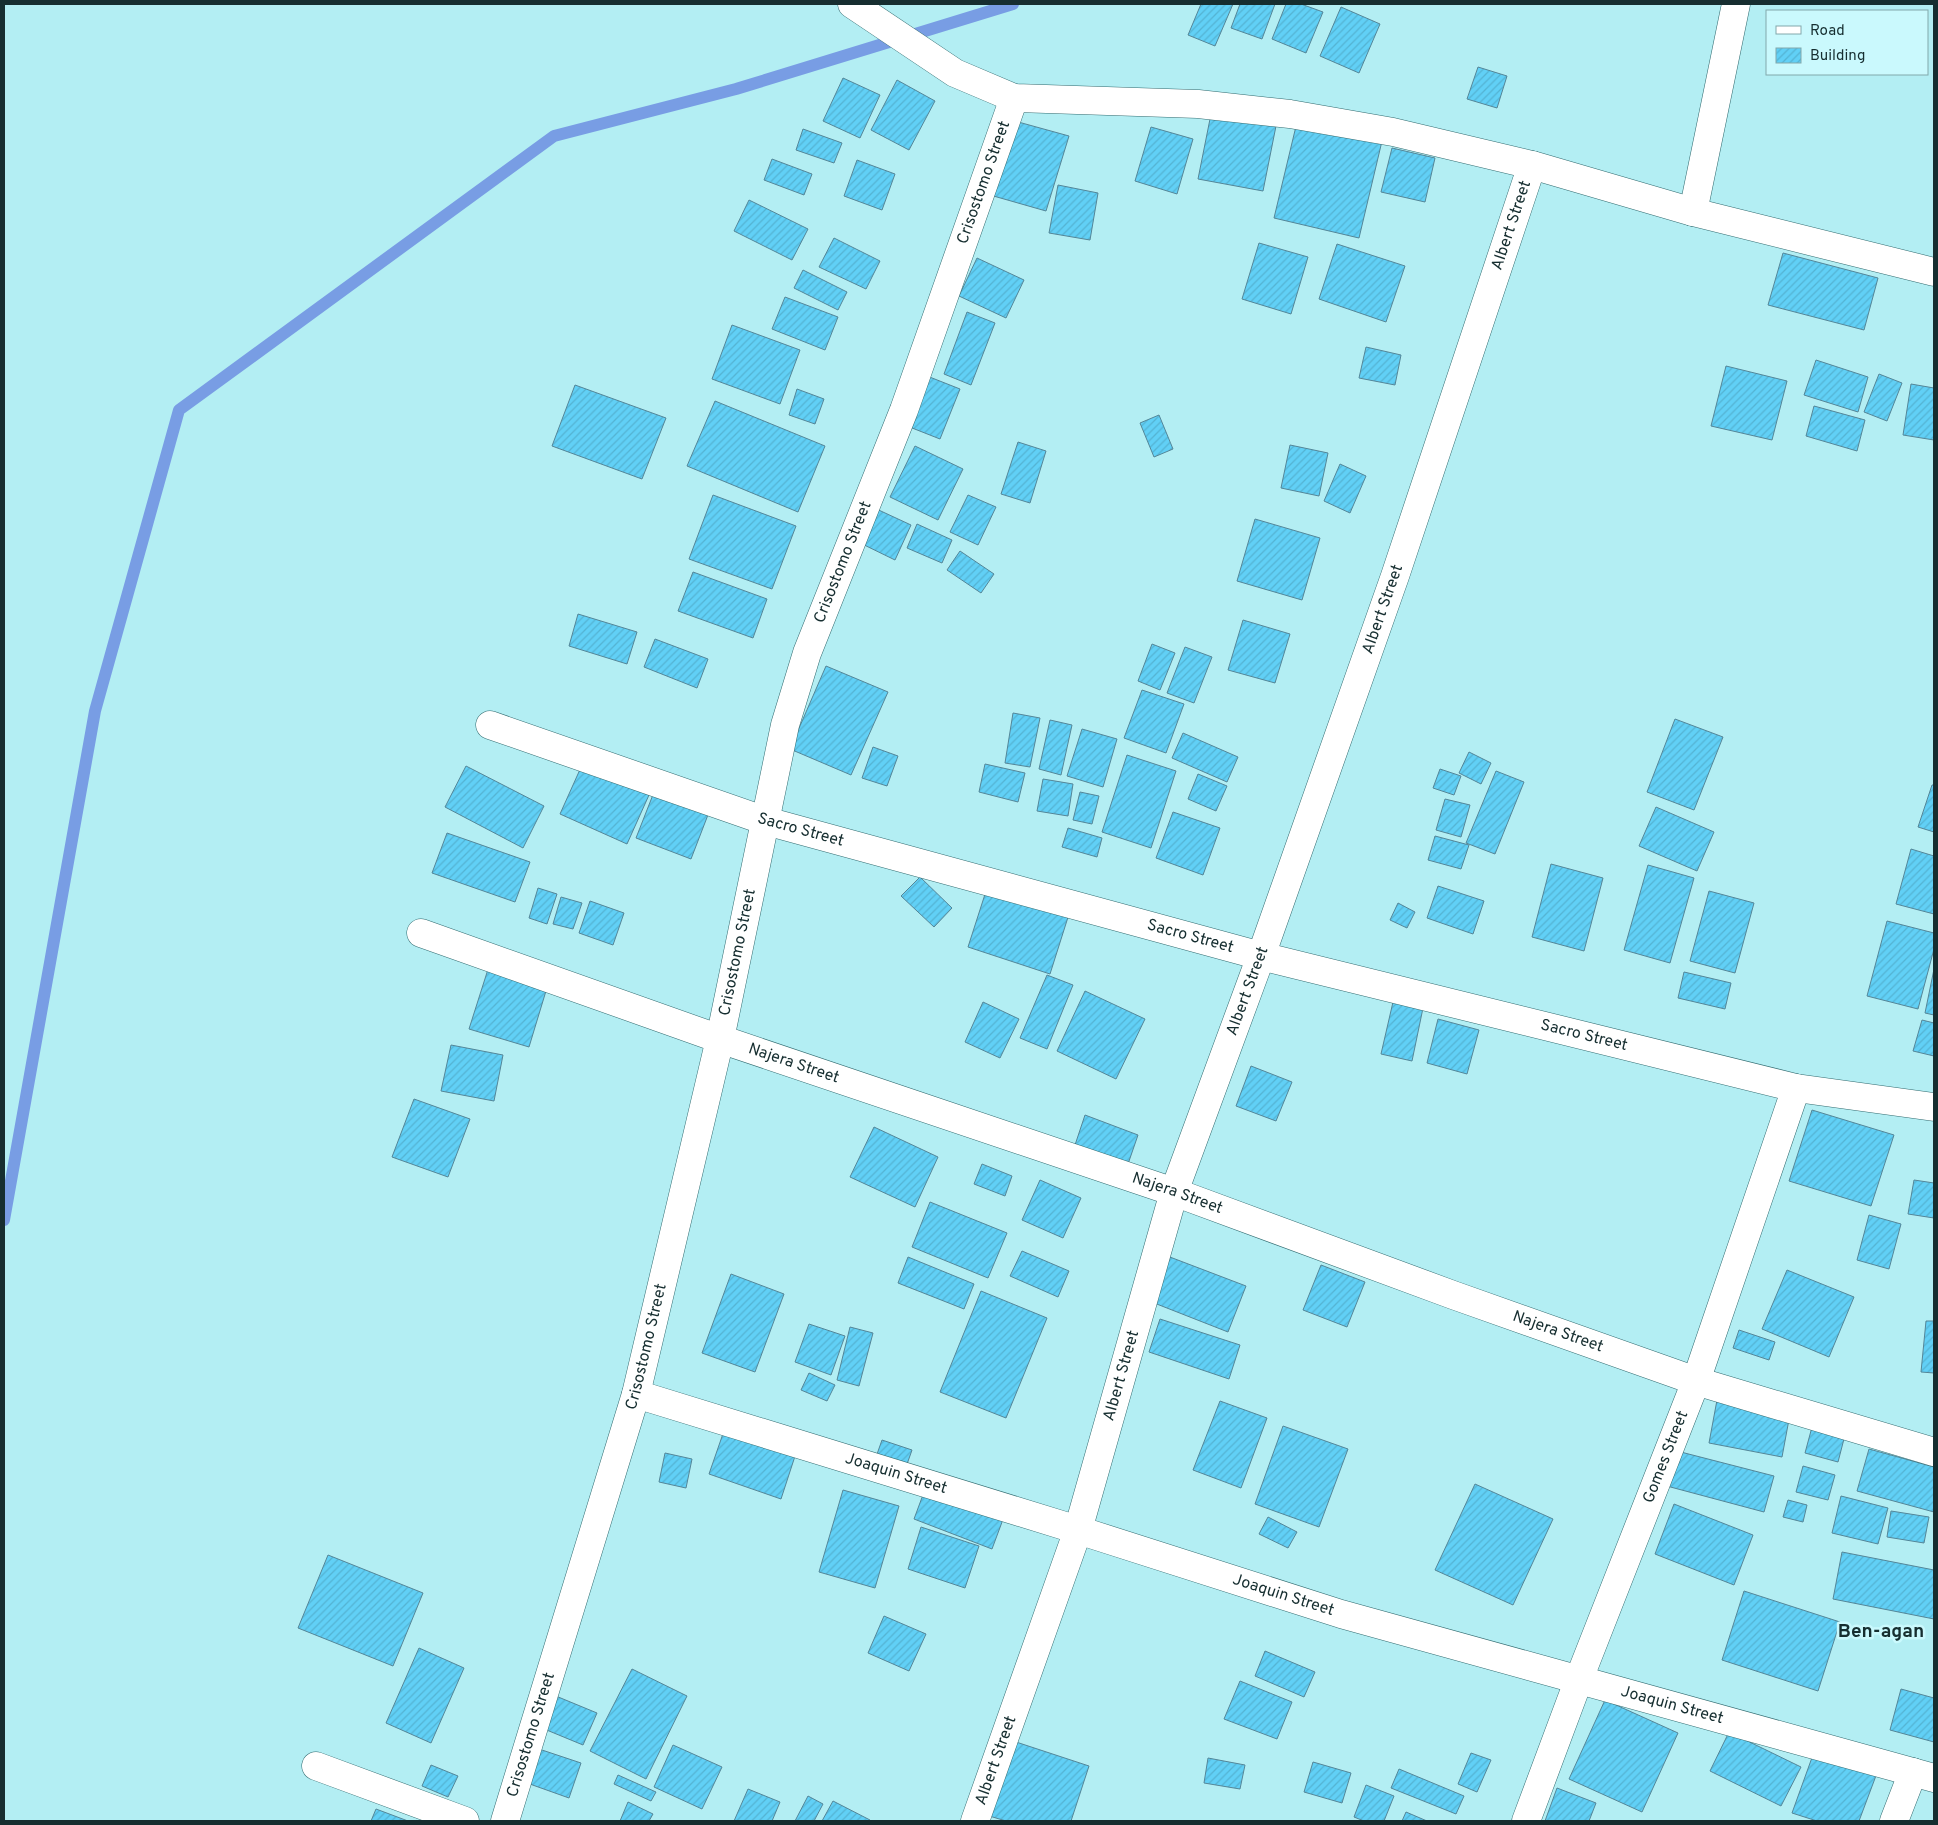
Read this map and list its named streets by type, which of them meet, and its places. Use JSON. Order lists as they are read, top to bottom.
{
  "streets": {
    "street": [
      "Crisostomo Street",
      "Albert Street",
      "Sacro Street",
      "Najera Street",
      "Gomes Street",
      "Joaquin Street"
    ]
  },
  "crossings": [
    ["Crisostomo Street", "Sacro Street"],
    ["Crisostomo Street", "Najera Street"],
    ["Crisostomo Street", "Joaquin Street"],
    ["Albert Street", "Sacro Street"],
    ["Albert Street", "Najera Street"],
    ["Albert Street", "Joaquin Street"],
    ["Sacro Street", "Gomes Street"],
    ["Najera Street", "Gomes Street"],
    ["Gomes Street", "Joaquin Street"]
  ],
  "districts": ["Ben-agan"],
  "legend": ["Road", "Building"]
}
